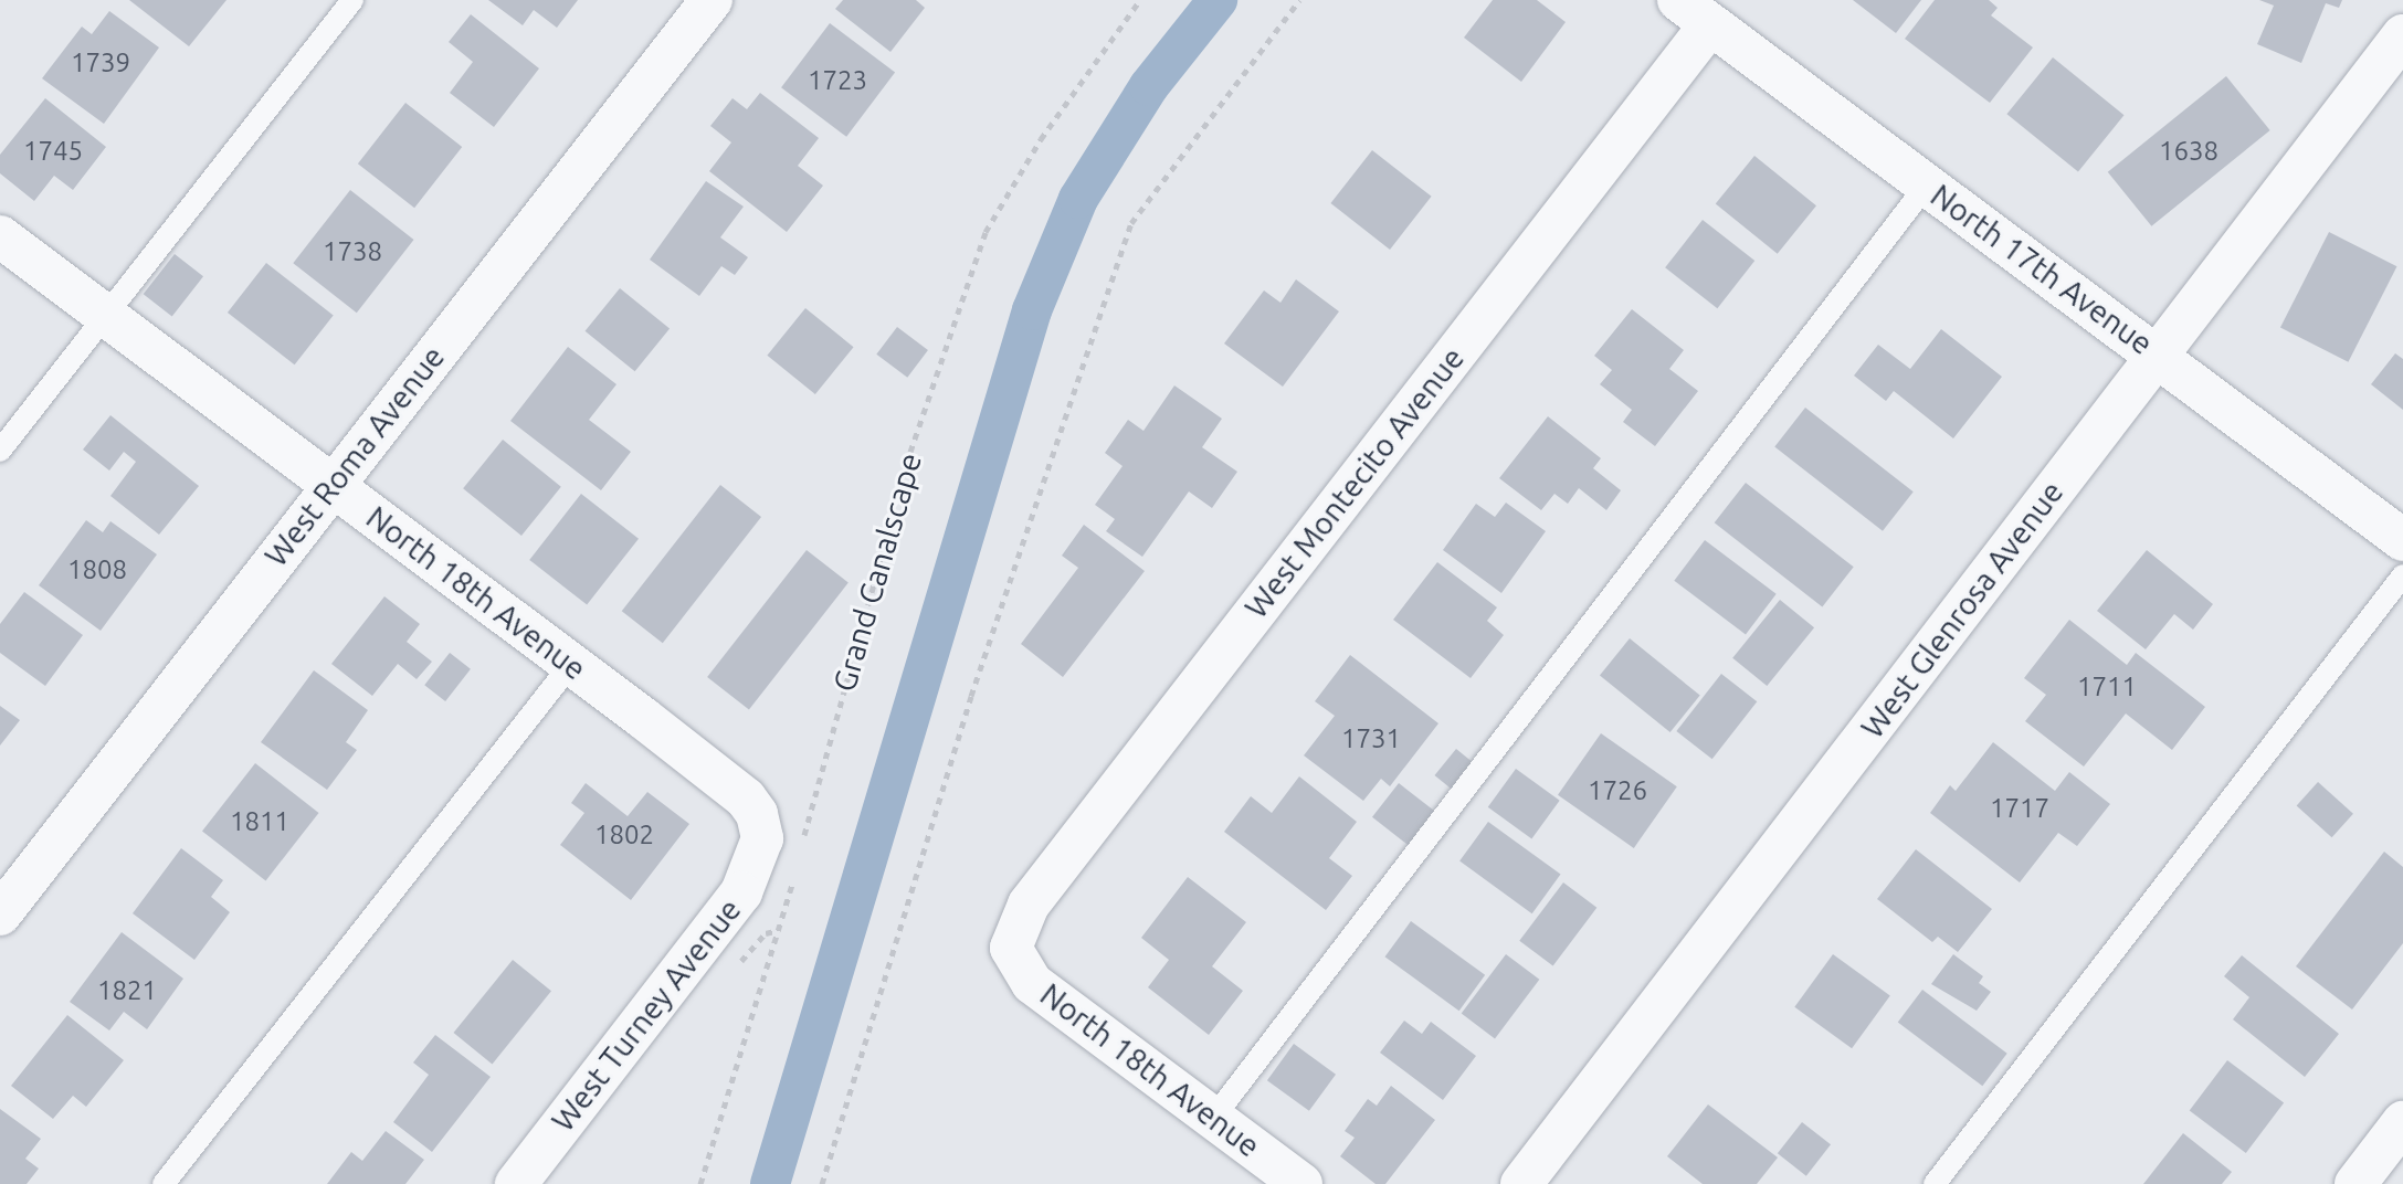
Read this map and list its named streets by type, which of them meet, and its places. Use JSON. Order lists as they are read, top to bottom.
{
  "streets": {
    "street": [
      "North 17th Avenue",
      "West Roma Avenue",
      "West Montecito Avenue",
      "North 18th Avenue",
      "West Glenrosa Avenue",
      "West Turney Avenue"
    ],
    "path": ["Grand Canalscape"]
  },
  "crossings": [
    ["North 17th Avenue", "West Montecito Avenue"],
    ["North 17th Avenue", "West Glenrosa Avenue"],
    ["West Roma Avenue", "North 18th Avenue"],
    ["West Montecito Avenue", "North 18th Avenue"],
    ["Grand Canalscape", "North 18th Avenue"],
    ["Grand Canalscape", "West Turney Avenue"],
    ["North 18th Avenue", "West Turney Avenue"]
  ],
  "house_numbers": [
    "1739",
    "1723",
    "1745",
    "1638",
    "1738",
    "1808",
    "1711",
    "1731",
    "1726",
    "1717",
    "1811",
    "1802",
    "1821"
  ]
}
